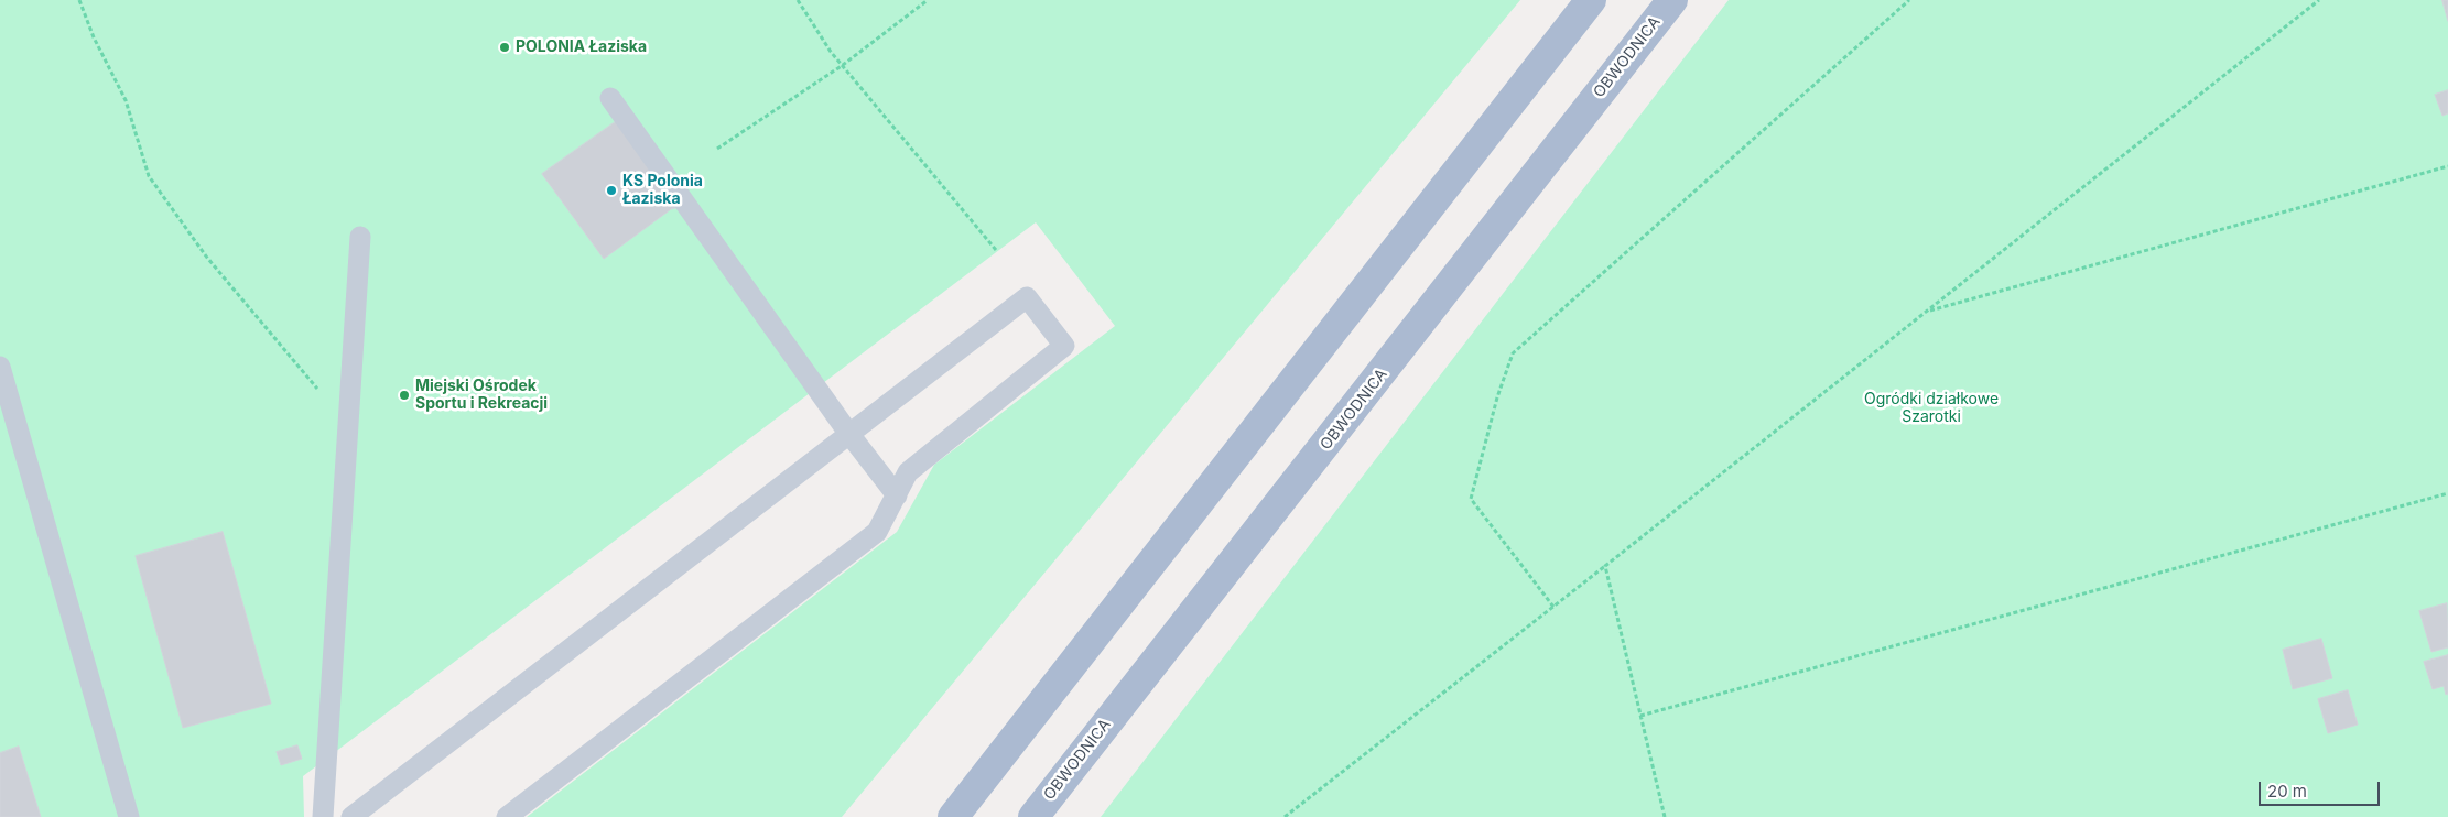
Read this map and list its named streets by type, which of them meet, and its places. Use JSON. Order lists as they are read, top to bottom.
{
  "streets": {
    "main road": ["OBWODNICA"]
  },
  "parks": ["Ogródki działkowe Szarotki"],
  "places": ["POLONIA Łaziska", "KS Polonia Łaziska", "Miejski Ośrodek Sportu i Rekreacji"],
  "scale_bar": "20 m"
}
